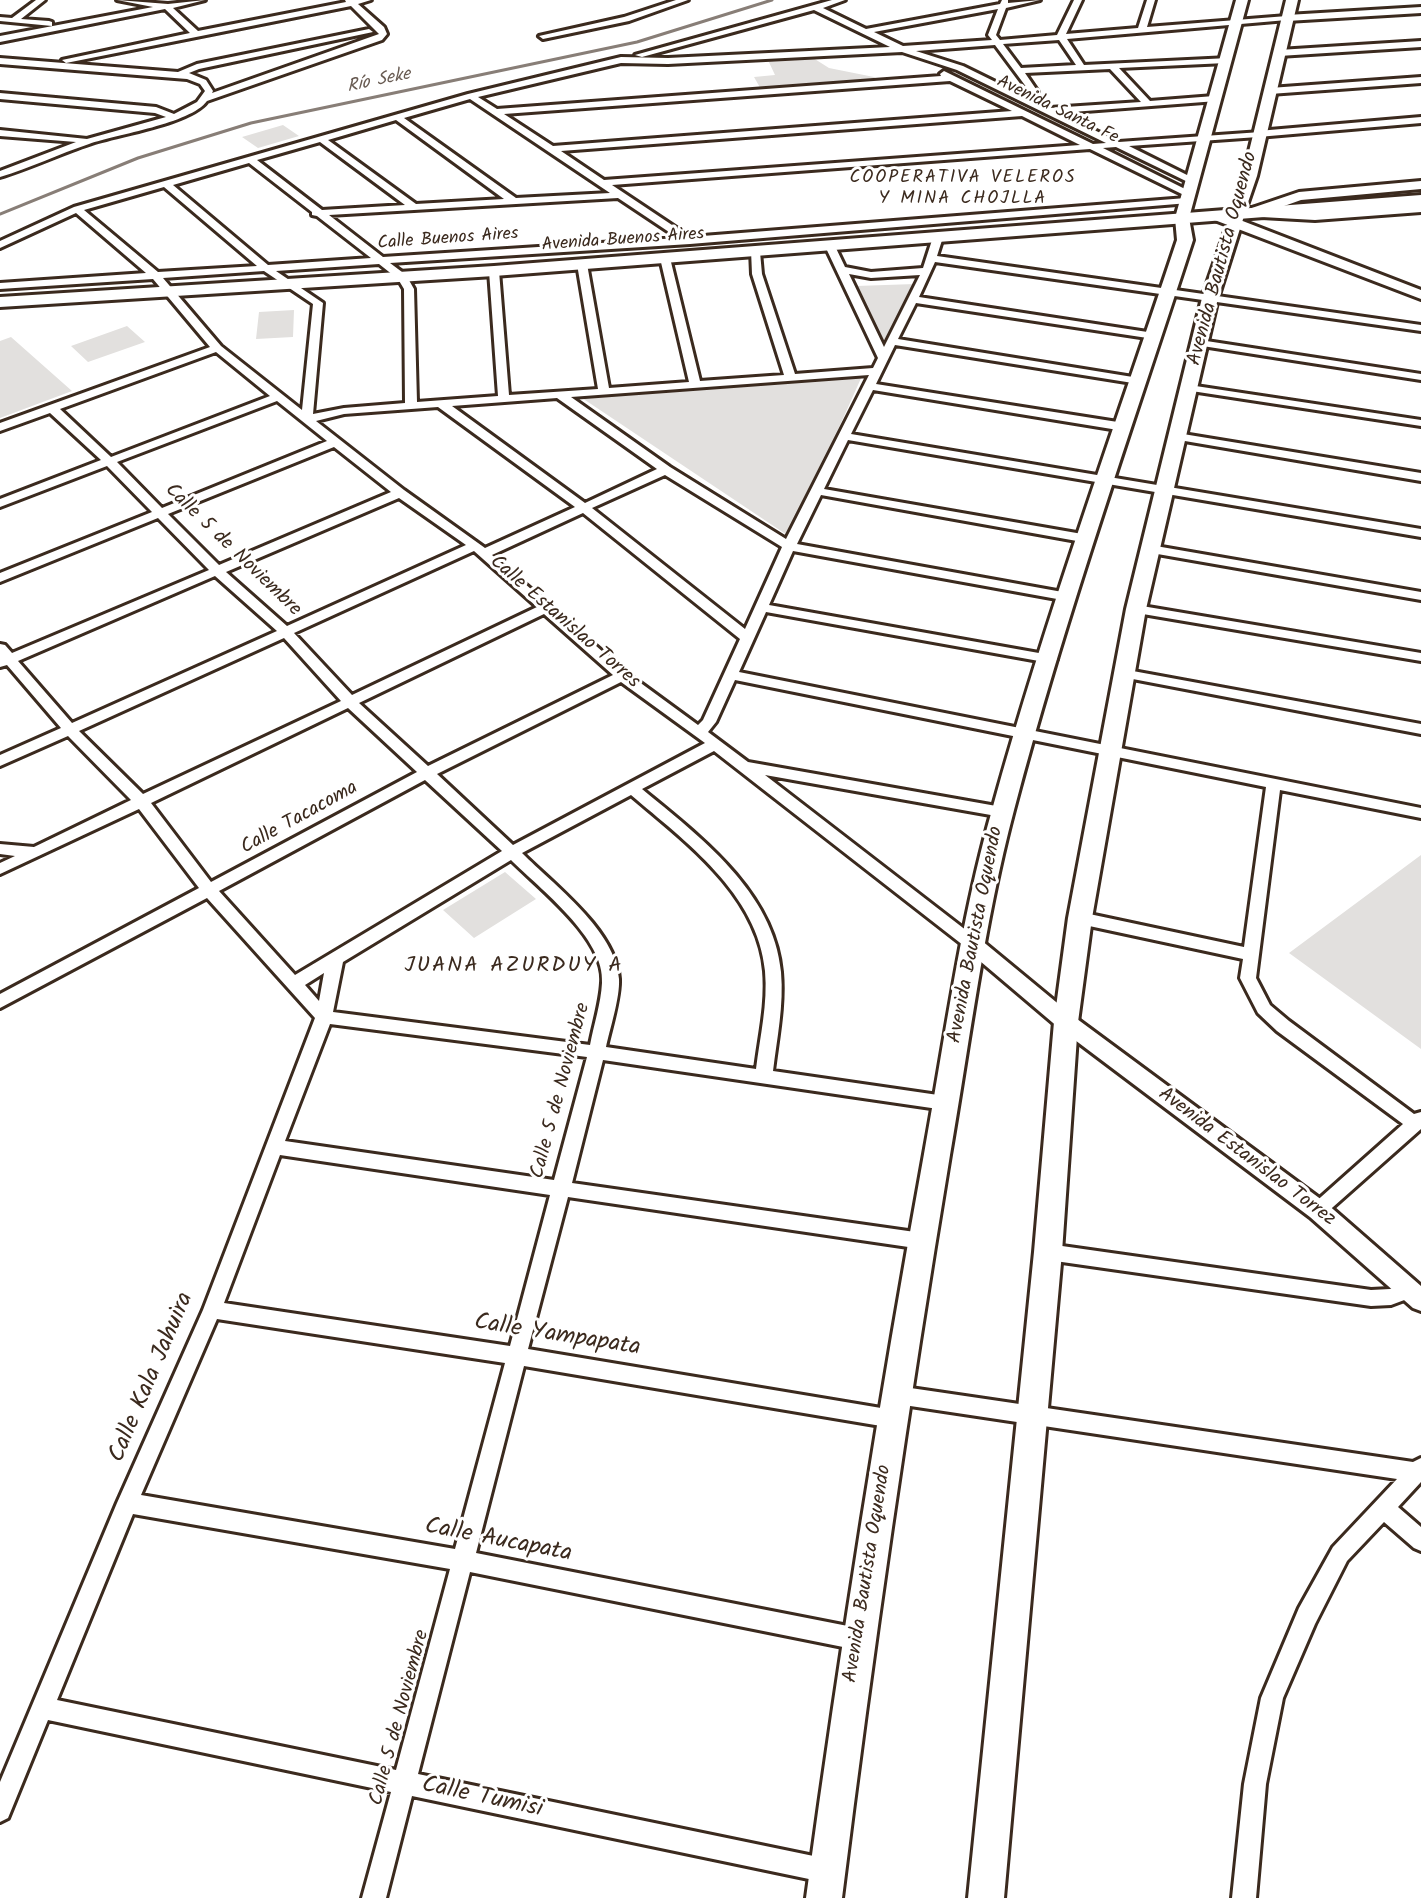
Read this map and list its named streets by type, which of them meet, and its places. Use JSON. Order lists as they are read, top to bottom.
{
  "streets": {
    "highway": ["Avenida Buenos Aires"],
    "main road": ["Avenida Bautista Oquendo"],
    "street": [
      "Avenida Santa Fe",
      "Calle Buenos Aires",
      "Calle 5 de Noviembre",
      "Calle Estanislao Torres",
      "Calle Tacacoma",
      "Avenida Estanislao Torrez",
      "Calle Yampapata",
      "Calle Kala Jahuira",
      "Calle Aucapata",
      "Calle Tumisi"
    ]
  },
  "crossings": [
    ["Avenida Santa Fe", "Calle Buenos Aires"],
    ["Avenida Santa Fe", "Avenida Buenos Aires"],
    ["Avenida Santa Fe", "Avenida Bautista Oquendo"],
    ["Calle Buenos Aires", "Avenida Buenos Aires"],
    ["Calle Buenos Aires", "Avenida Bautista Oquendo"],
    ["Calle Buenos Aires", "Calle Estanislao Torres"],
    ["Avenida Buenos Aires", "Avenida Bautista Oquendo"],
    ["Avenida Buenos Aires", "Calle Estanislao Torres"],
    ["Avenida Bautista Oquendo", "Calle Estanislao Torres"],
    ["Avenida Bautista Oquendo", "Avenida Estanislao Torrez"],
    ["Avenida Bautista Oquendo", "Calle Yampapata"],
    ["Avenida Bautista Oquendo", "Calle Aucapata"],
    ["Avenida Bautista Oquendo", "Calle Tumisi"],
    ["Calle 5 de Noviembre", "Calle Tacacoma"],
    ["Calle 5 de Noviembre", "Calle Yampapata"],
    ["Calle 5 de Noviembre", "Calle Aucapata"],
    ["Calle 5 de Noviembre", "Calle Tumisi"],
    ["Calle Estanislao Torres", "Calle Tacacoma"],
    ["Calle Estanislao Torres", "Avenida Estanislao Torrez"],
    ["Calle Yampapata", "Calle Kala Jahuira"],
    ["Calle Kala Jahuira", "Calle Aucapata"],
    ["Calle Kala Jahuira", "Calle Tumisi"]
  ],
  "districts": ["COOPERATIVA VELEROS Y MINA CHOJLLA", "JUANA AZURDUY A"],
  "water": ["Río Seke"]
}
